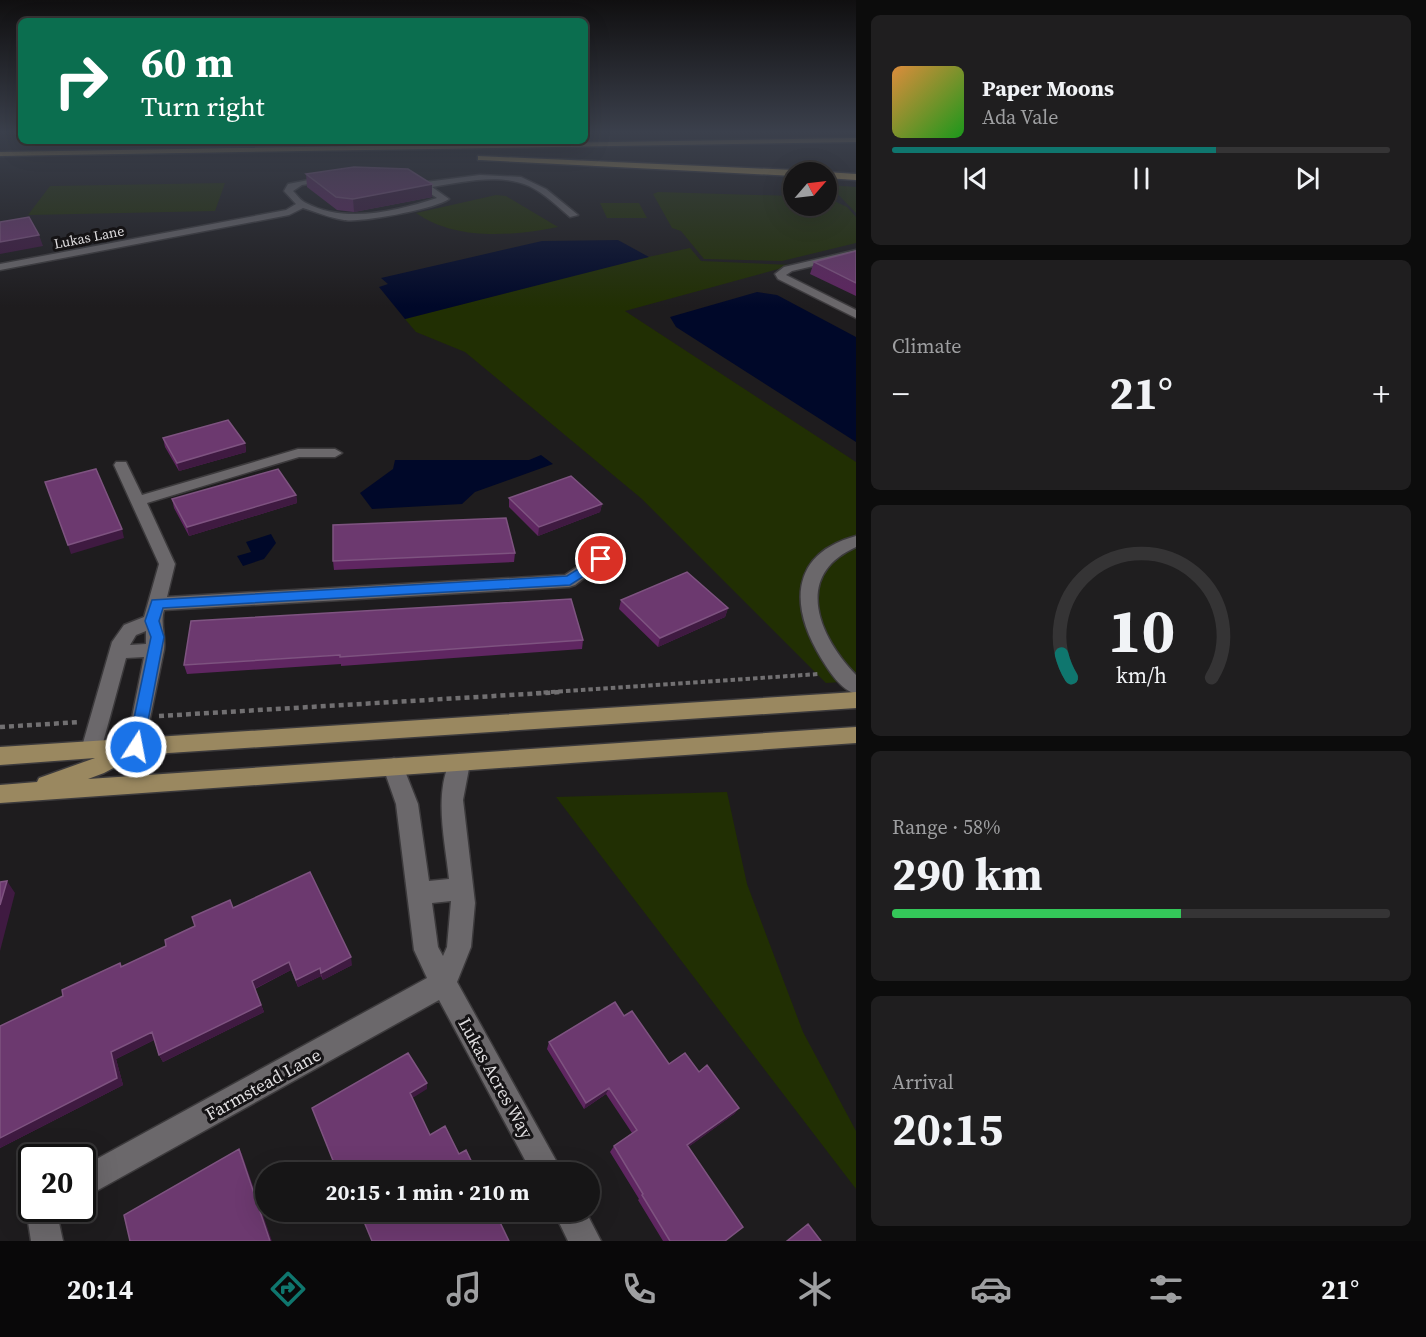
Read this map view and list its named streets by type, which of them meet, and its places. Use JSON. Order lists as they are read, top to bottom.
{
  "streets": {
    "street": ["Lukas Lane", "Lukas Acres Way", "Farmstead Lane"]
  },
  "crossings": [
    ["Lukas Acres Way", "Farmstead Lane"]
  ],
  "north": "top right",
  "page": {
    "turn": ["60 m", "Turn right"],
    "song": ["Paper Moons", "Ada Vale"],
    "tile": [
      "Climate",
      ["Range · 58%", "290 km"],
      ["Arrival", "20:15"]
    ],
    "heat": ["−", "21°", "+"],
    "limit": "20",
    "trip": "20:15 · 1 min · 210 m",
    "tabs": ["20:14", "21°"],
    "gauge": ["10", "km/h"]
  }
}
